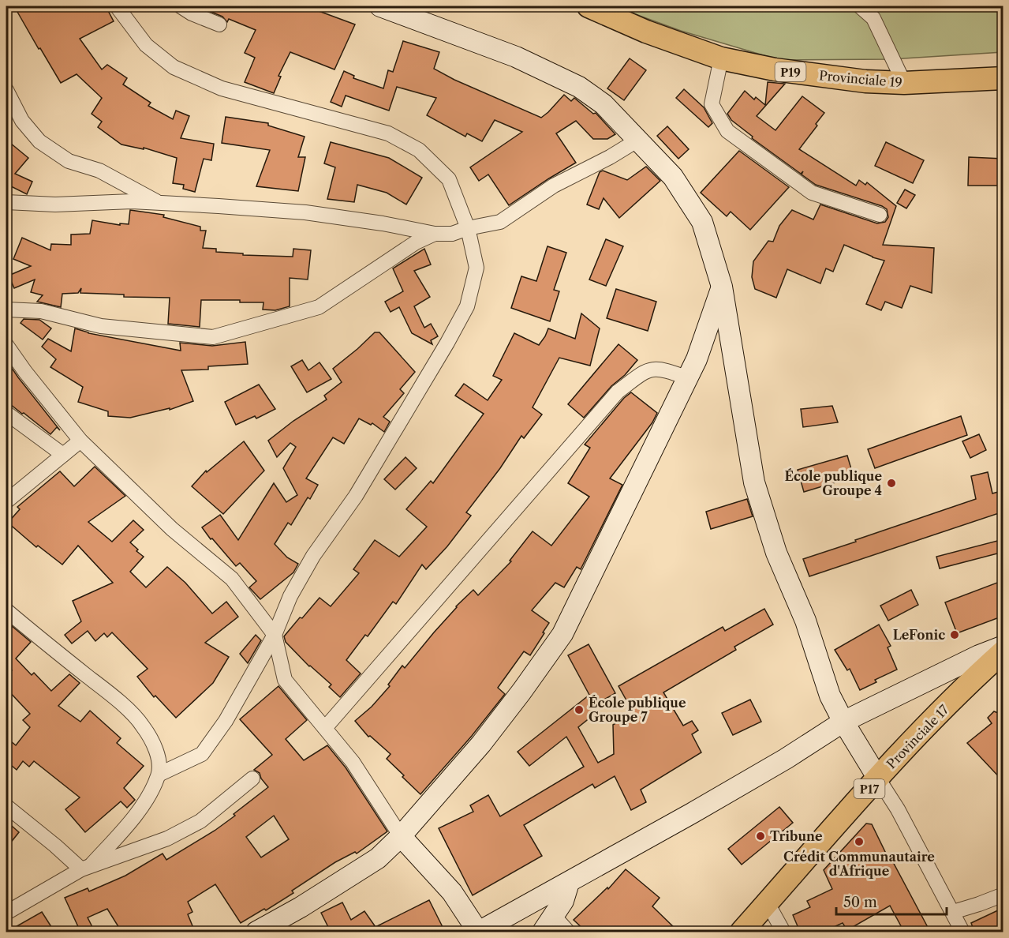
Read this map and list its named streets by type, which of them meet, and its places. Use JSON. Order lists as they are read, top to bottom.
{
  "streets": {
    "main road": [
      "P19",
      "Provinciale 19",
      "Provinciale 17",
      "P17"
    ]
  },
  "places": [
    "École publique Groupe 4",
    "LeFonic",
    "École publique Groupe 7",
    "Tribune",
    "Crédit Communautaire d'Afrique"
  ],
  "scale_bar": "50 m"
}
